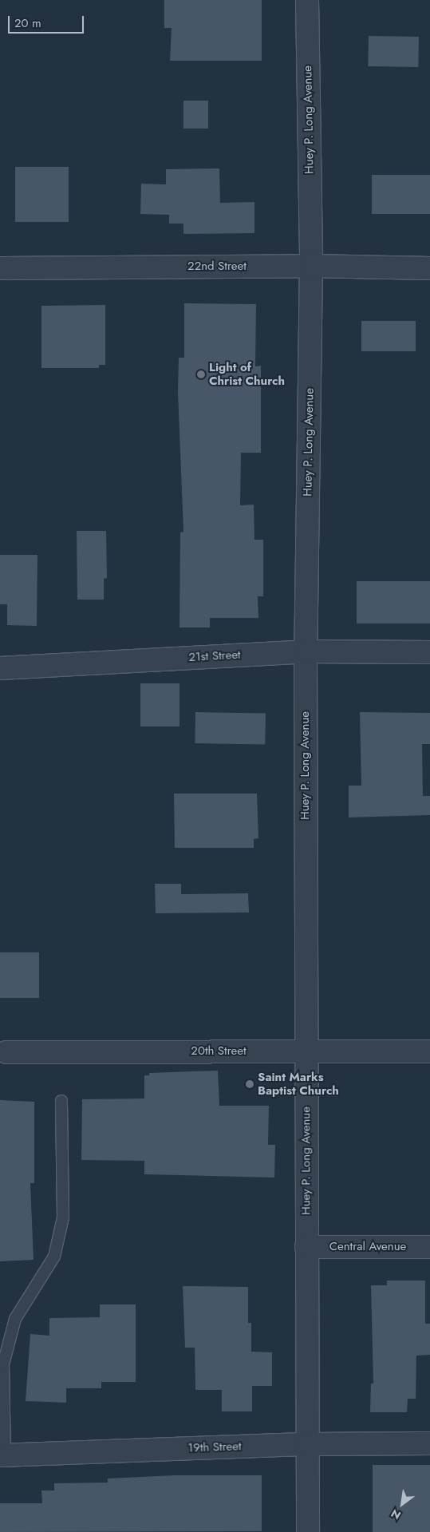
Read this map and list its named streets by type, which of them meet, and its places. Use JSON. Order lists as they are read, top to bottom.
{
  "streets": {
    "street": [
      "Huey P. Long Avenue",
      "22nd Street",
      "21st Street",
      "20th Street",
      "Central Avenue",
      "19th Street"
    ]
  },
  "crossings": [
    ["Huey P. Long Avenue", "22nd Street"],
    ["Huey P. Long Avenue", "21st Street"],
    ["Huey P. Long Avenue", "20th Street"],
    ["Huey P. Long Avenue", "Central Avenue"],
    ["Huey P. Long Avenue", "19th Street"]
  ],
  "places": ["Light of Christ Church", "Saint Marks Baptist Church"],
  "scale_bar": "20 m",
  "north": "bottom left"
}
